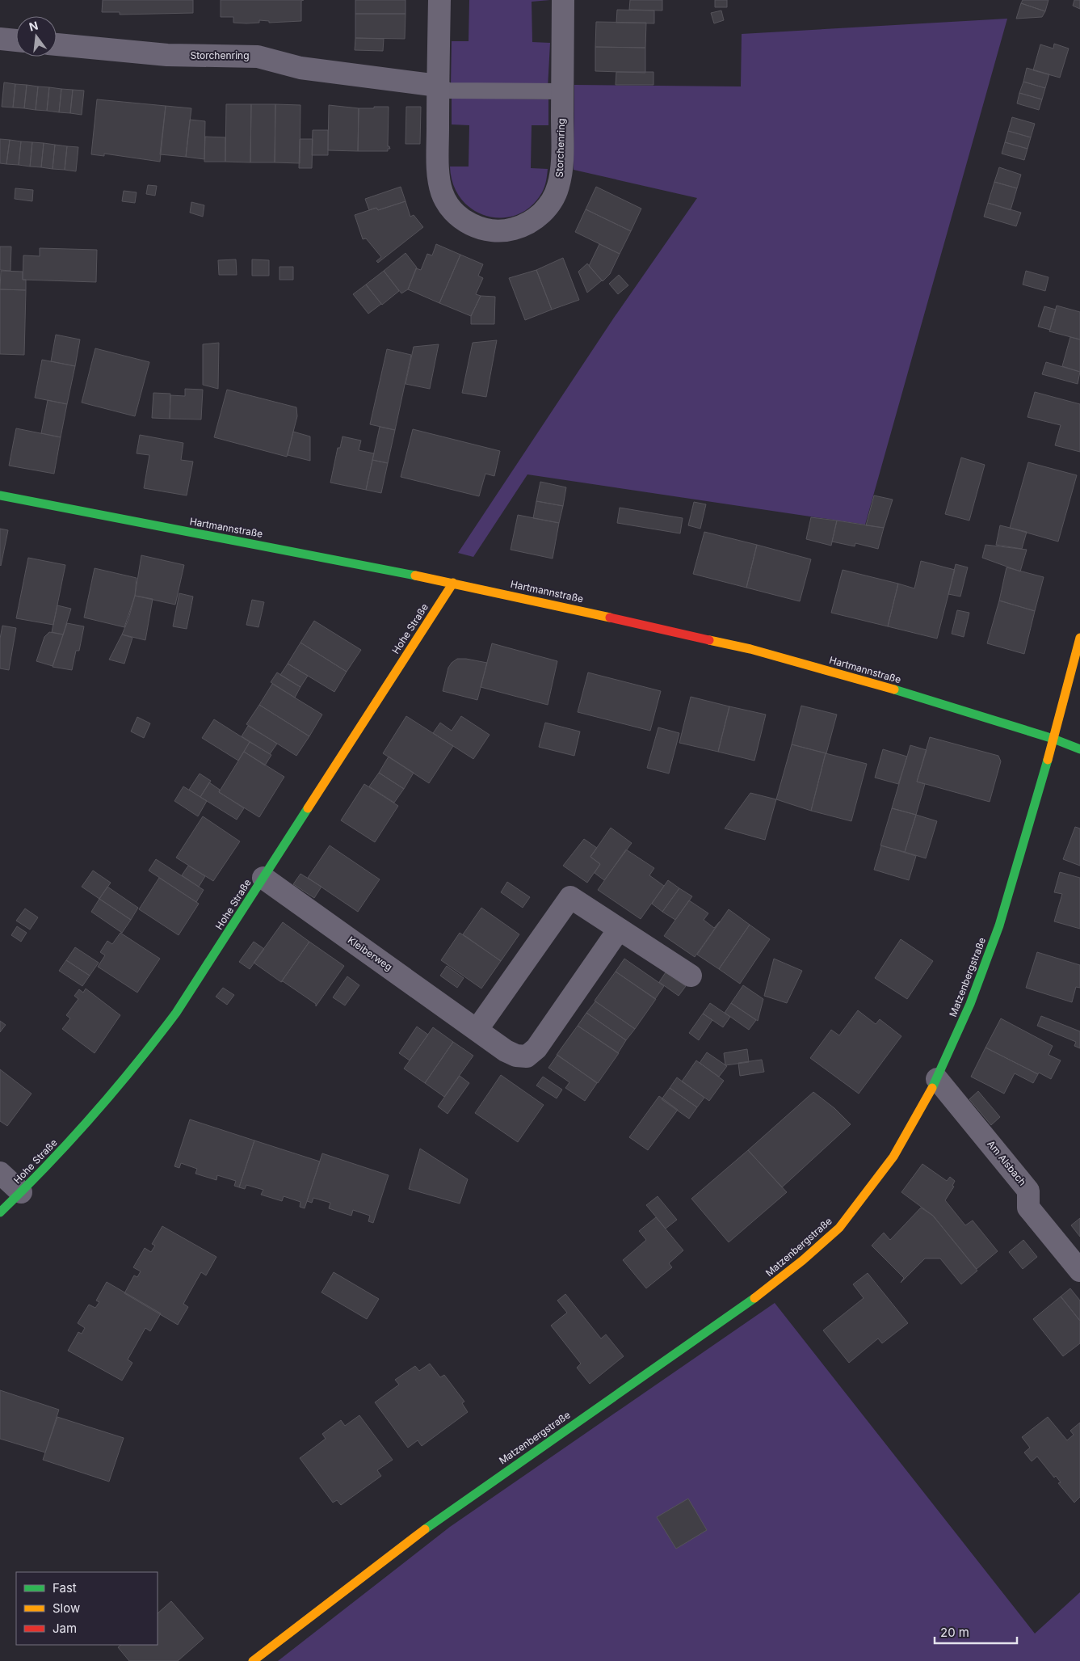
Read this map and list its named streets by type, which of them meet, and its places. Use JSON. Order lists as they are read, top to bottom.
{
  "streets": {
    "street": [
      "Storchenring",
      "Hartmannstraße",
      "Hohe Straße",
      "Kleiberweg",
      "Matzenbergstraße",
      "Am Alsbach"
    ]
  },
  "crossings": [
    ["Hartmannstraße", "Hohe Straße"],
    ["Hartmannstraße", "Matzenbergstraße"],
    ["Hohe Straße", "Kleiberweg"],
    ["Matzenbergstraße", "Am Alsbach"]
  ],
  "legend": ["Fast", "Slow", "Jam"],
  "scale_bar": "20 m",
  "north": "top"
}
